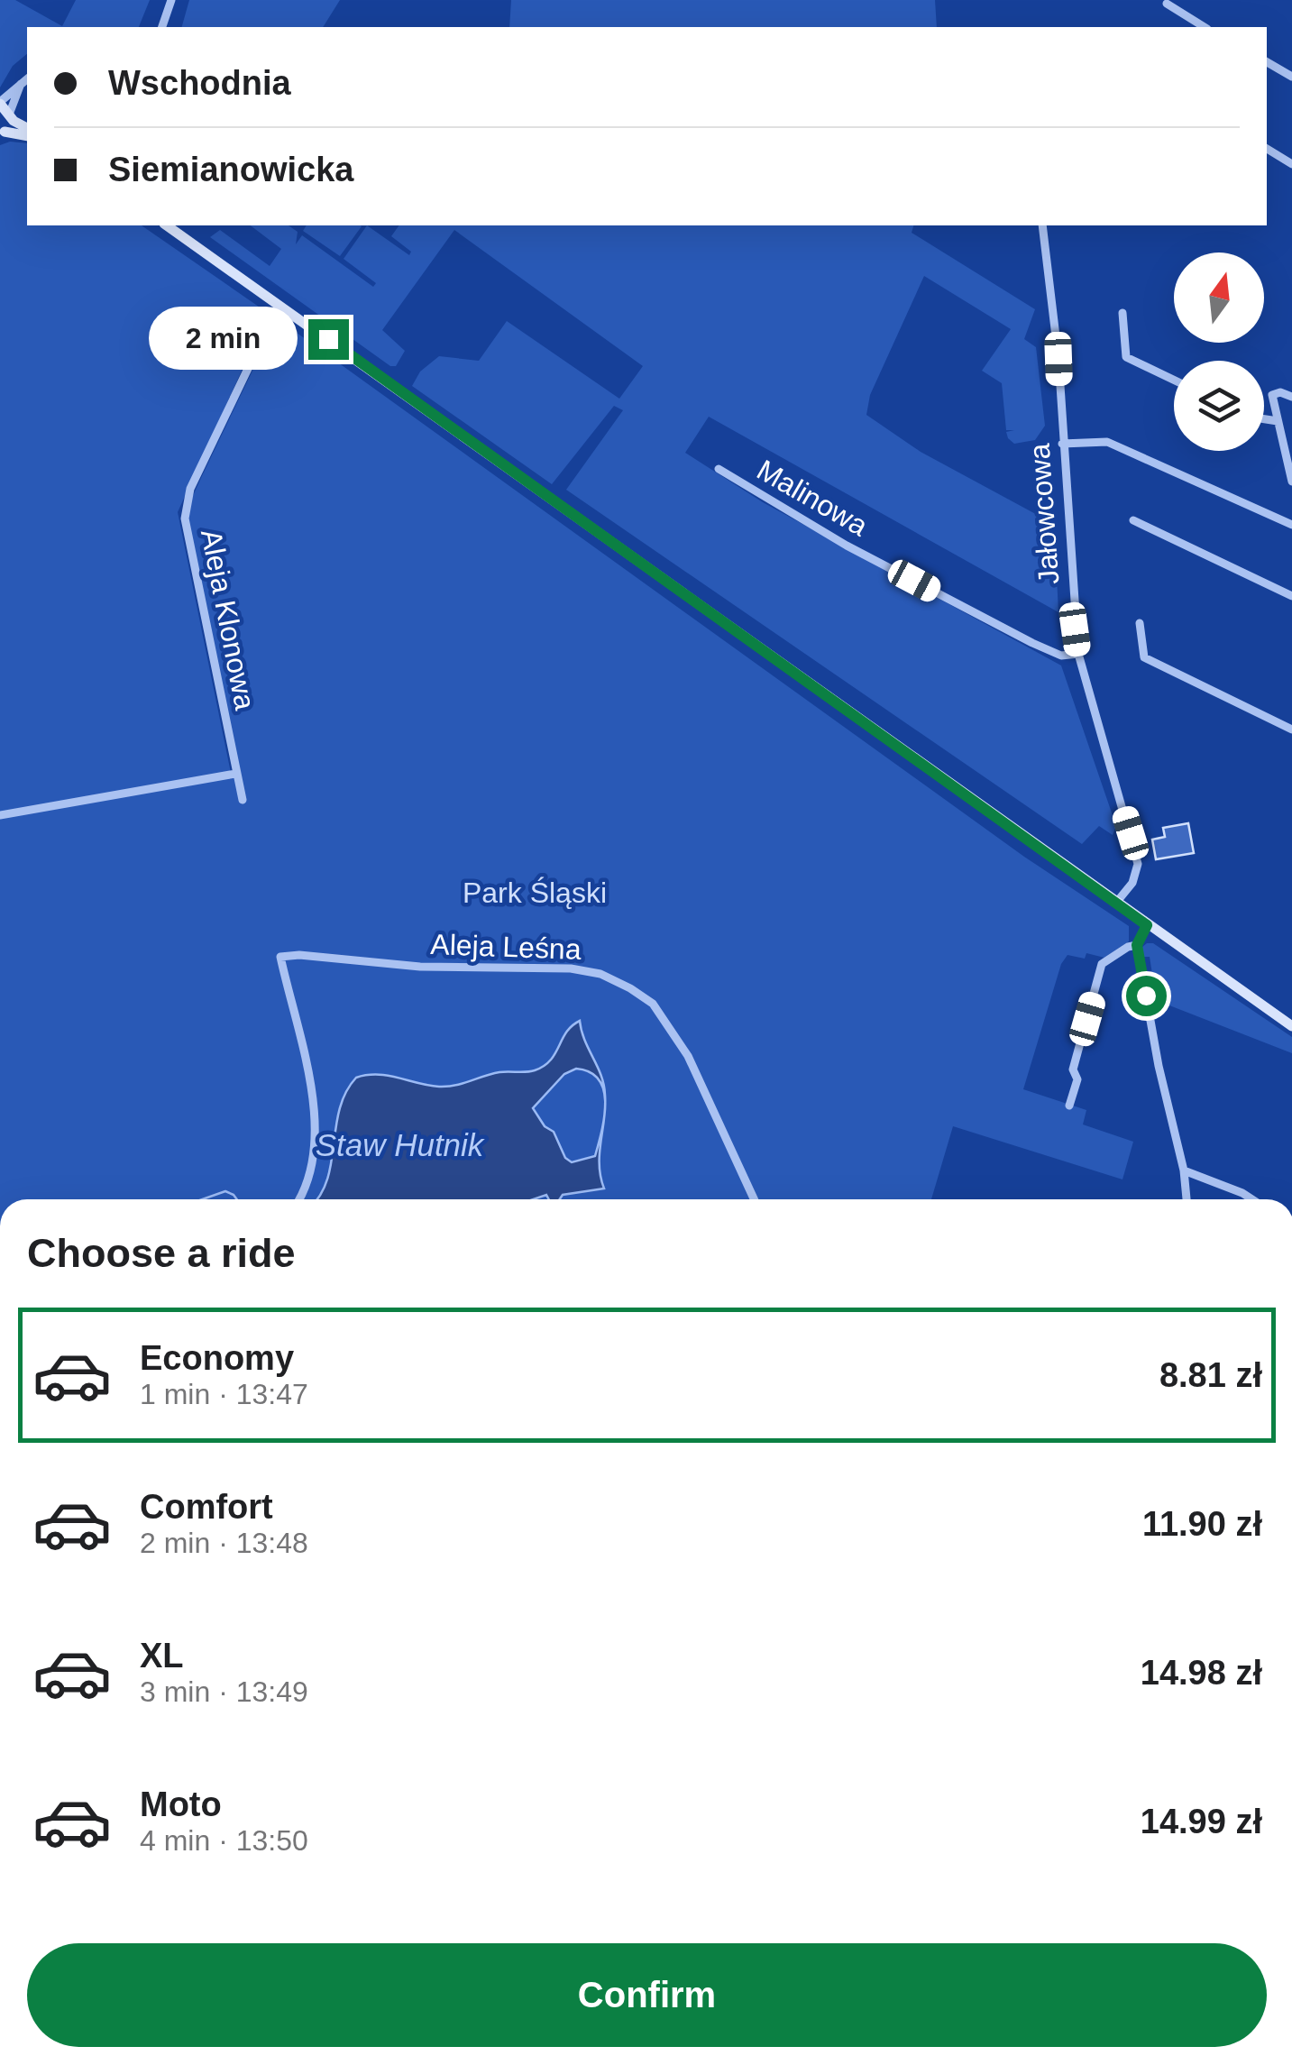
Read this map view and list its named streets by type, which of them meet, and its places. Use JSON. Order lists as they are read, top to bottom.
{
  "streets": {
    "street": [
      "Malinowa",
      "Jałowcowa",
      "Aleja Klonowa",
      "Aleja Leśna"
    ]
  },
  "crossings": [
    ["Malinowa", "Jałowcowa"]
  ],
  "water": ["Staw Hutnik"],
  "parks": ["Park Śląski"],
  "north": "top",
  "page": {
    "banner": ["Wschodnia", "Siemianowicka"],
    "bubble": "2 min",
    "heading": "Choose a ride",
    "list": [
      {
        "name": "Economy",
        "note": "1 min · 13:47",
        "value": "8.81 zł"
      },
      {
        "name": "Comfort",
        "note": "2 min · 13:48",
        "value": "11.90 zł"
      },
      {
        "name": "XL",
        "note": "3 min · 13:49",
        "value": "14.98 zł"
      },
      {
        "name": "Moto",
        "note": "4 min · 13:50",
        "value": "14.99 zł"
      }
    ],
    "buttons": "Confirm"
  }
}
